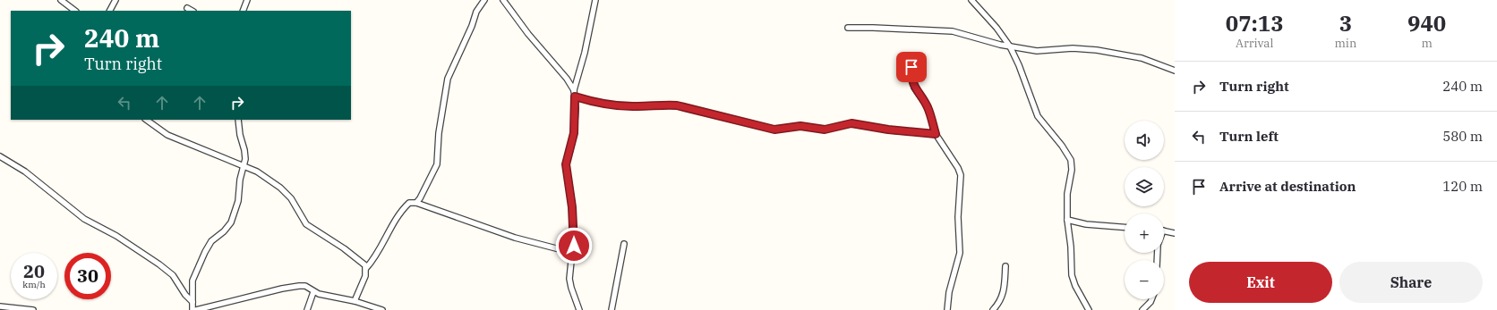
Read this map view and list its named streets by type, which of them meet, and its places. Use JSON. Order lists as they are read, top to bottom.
{
  "page": {
    "eta": [
      "07:13",
      "Arrival",
      "3",
      "min",
      "940",
      "m"
    ],
    "turn": ["240 m", "Turn right"],
    "list": [
      {
        "name": "Turn right",
        "value": "240 m"
      },
      {
        "name": "Turn left",
        "value": "580 m"
      },
      {
        "name": "Arrive at destination",
        "value": "120 m"
      }
    ],
    "map_buttons": ["+", "−"],
    "speed": "20 km/h",
    "limit": "30",
    "buttons": ["Exit", "Share"]
  }
}
